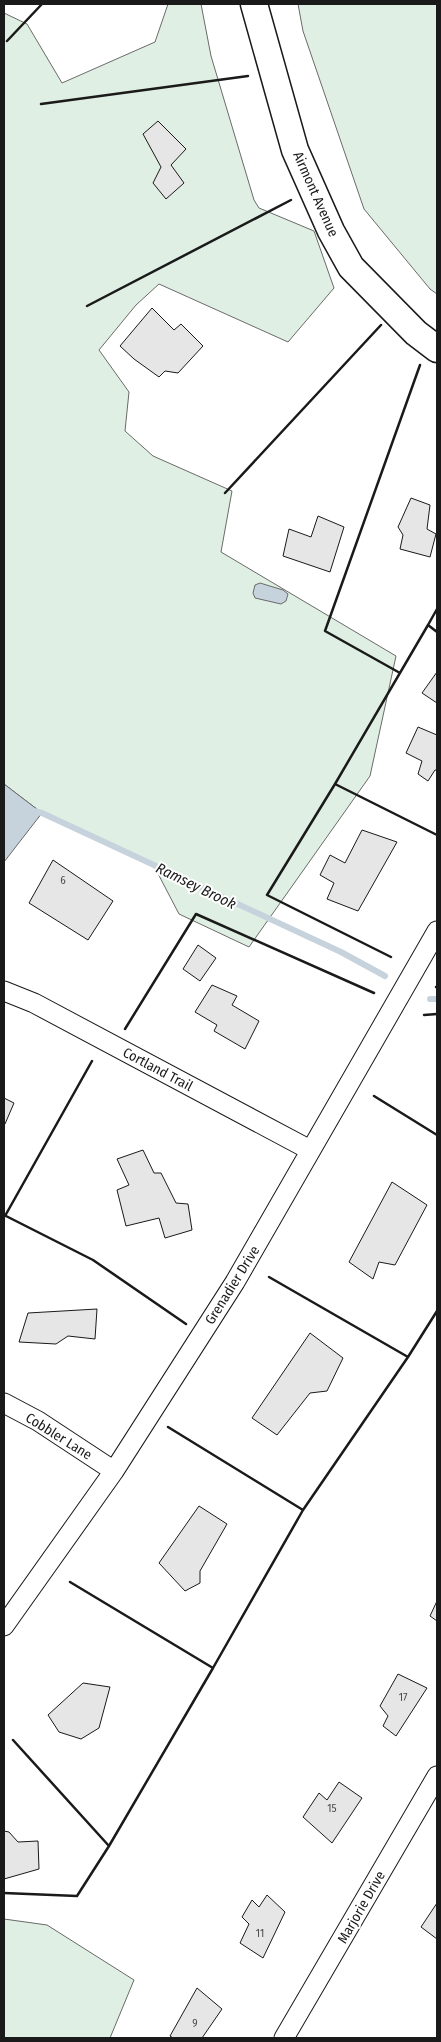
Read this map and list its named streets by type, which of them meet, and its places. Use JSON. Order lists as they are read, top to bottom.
{
  "streets": {
    "street": [
      "Airmont Avenue",
      "Cortland Trail",
      "Grenadier Drive",
      "Cobbler Lane",
      "Marjorie Drive"
    ]
  },
  "crossings": [
    ["Cortland Trail", "Grenadier Drive"],
    ["Grenadier Drive", "Cobbler Lane"]
  ],
  "water": ["Ramsey Brook"],
  "house_numbers": [
    "6",
    "17",
    "15",
    "11",
    "9"
  ]
}
